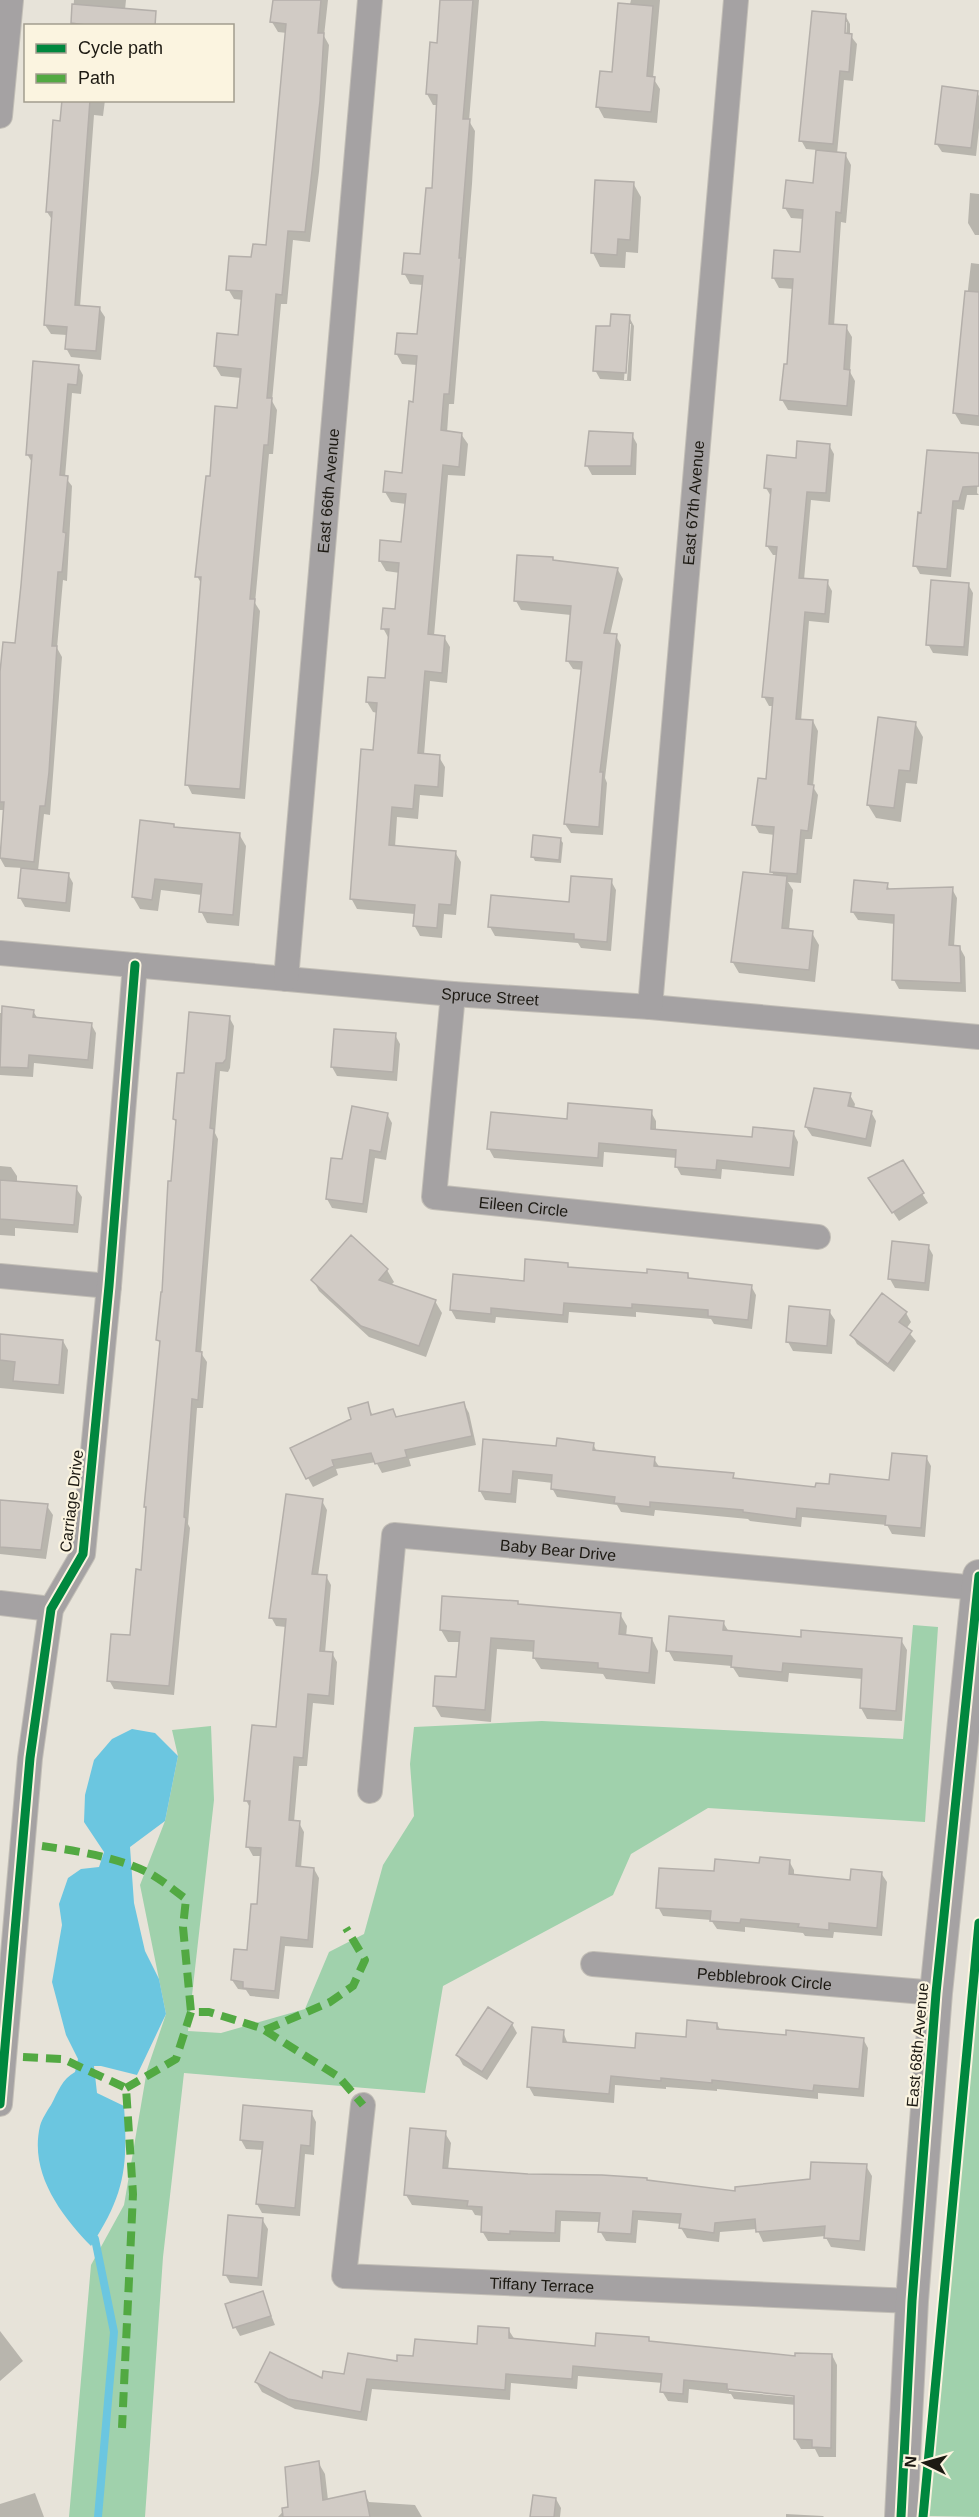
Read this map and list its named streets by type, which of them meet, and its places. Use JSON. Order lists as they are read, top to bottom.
{
  "streets": {
    "street": [
      "East 66th Avenue",
      "East 67th Avenue",
      "Spruce Street",
      "Eileen Circle",
      "Carriage Drive",
      "Baby Bear Drive",
      "Pebblebrook Circle",
      "East 68th Avenue",
      "Tiffany Terrace"
    ]
  },
  "crossings": [
    ["East 66th Avenue", "Spruce Street"],
    ["East 67th Avenue", "Spruce Street"],
    ["Spruce Street", "Eileen Circle"],
    ["Spruce Street", "Carriage Drive"],
    ["Baby Bear Drive", "East 68th Avenue"],
    ["Pebblebrook Circle", "East 68th Avenue"],
    ["East 68th Avenue", "Tiffany Terrace"]
  ],
  "legend": ["Cycle path", "Path"],
  "north": "left"
}
